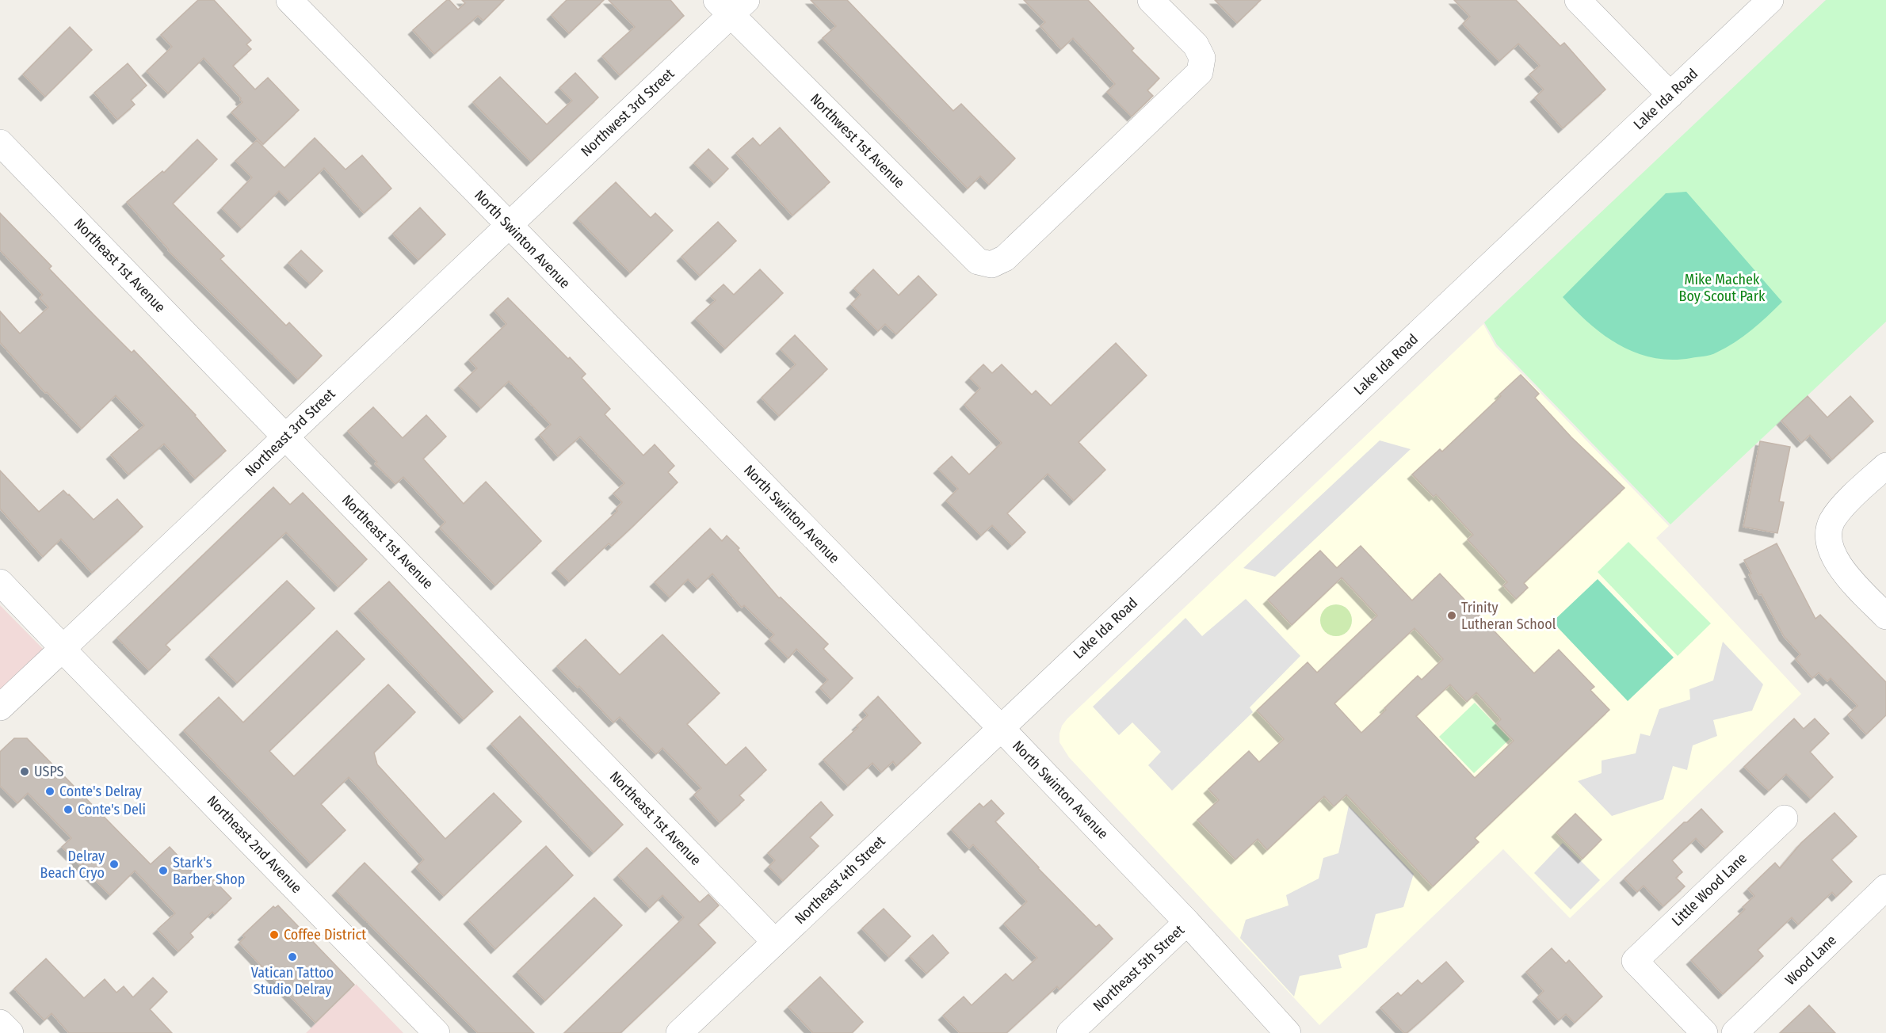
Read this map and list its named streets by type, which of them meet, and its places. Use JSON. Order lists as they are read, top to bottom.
{
  "streets": {
    "street": [
      "Lake Ida Road",
      "Northwest 3rd Street",
      "Northwest 1st Avenue",
      "North Swinton Avenue",
      "Northeast 1st Avenue",
      "Northeast 3rd Street",
      "Northeast 2nd Avenue",
      "Northeast 4th Street",
      "Little Wood Lane",
      "Wood Lane",
      "Northeast 5th Street"
    ]
  },
  "crossings": [
    ["Lake Ida Road", "North Swinton Avenue"],
    ["Lake Ida Road", "Northeast 4th Street"],
    ["Northwest 3rd Street", "Northwest 1st Avenue"],
    ["Northwest 3rd Street", "North Swinton Avenue"],
    ["Northwest 3rd Street", "Northeast 3rd Street"],
    ["North Swinton Avenue", "Northeast 3rd Street"],
    ["North Swinton Avenue", "Northeast 4th Street"],
    ["North Swinton Avenue", "Northeast 5th Street"],
    ["Northeast 1st Avenue", "Northeast 3rd Street"],
    ["Northeast 1st Avenue", "Northeast 4th Street"],
    ["Northeast 3rd Street", "Northeast 2nd Avenue"]
  ],
  "parks": ["Mike Machek Boy Scout Park"],
  "places": [
    "Trinity Lutheran School",
    "USPS",
    "Conte's Delray",
    "Conte's Deli",
    "Delray Beach Cryo",
    "Stark's Barber Shop",
    "Coffee District",
    "Vatican Tattoo Studio Delray"
  ]
}
